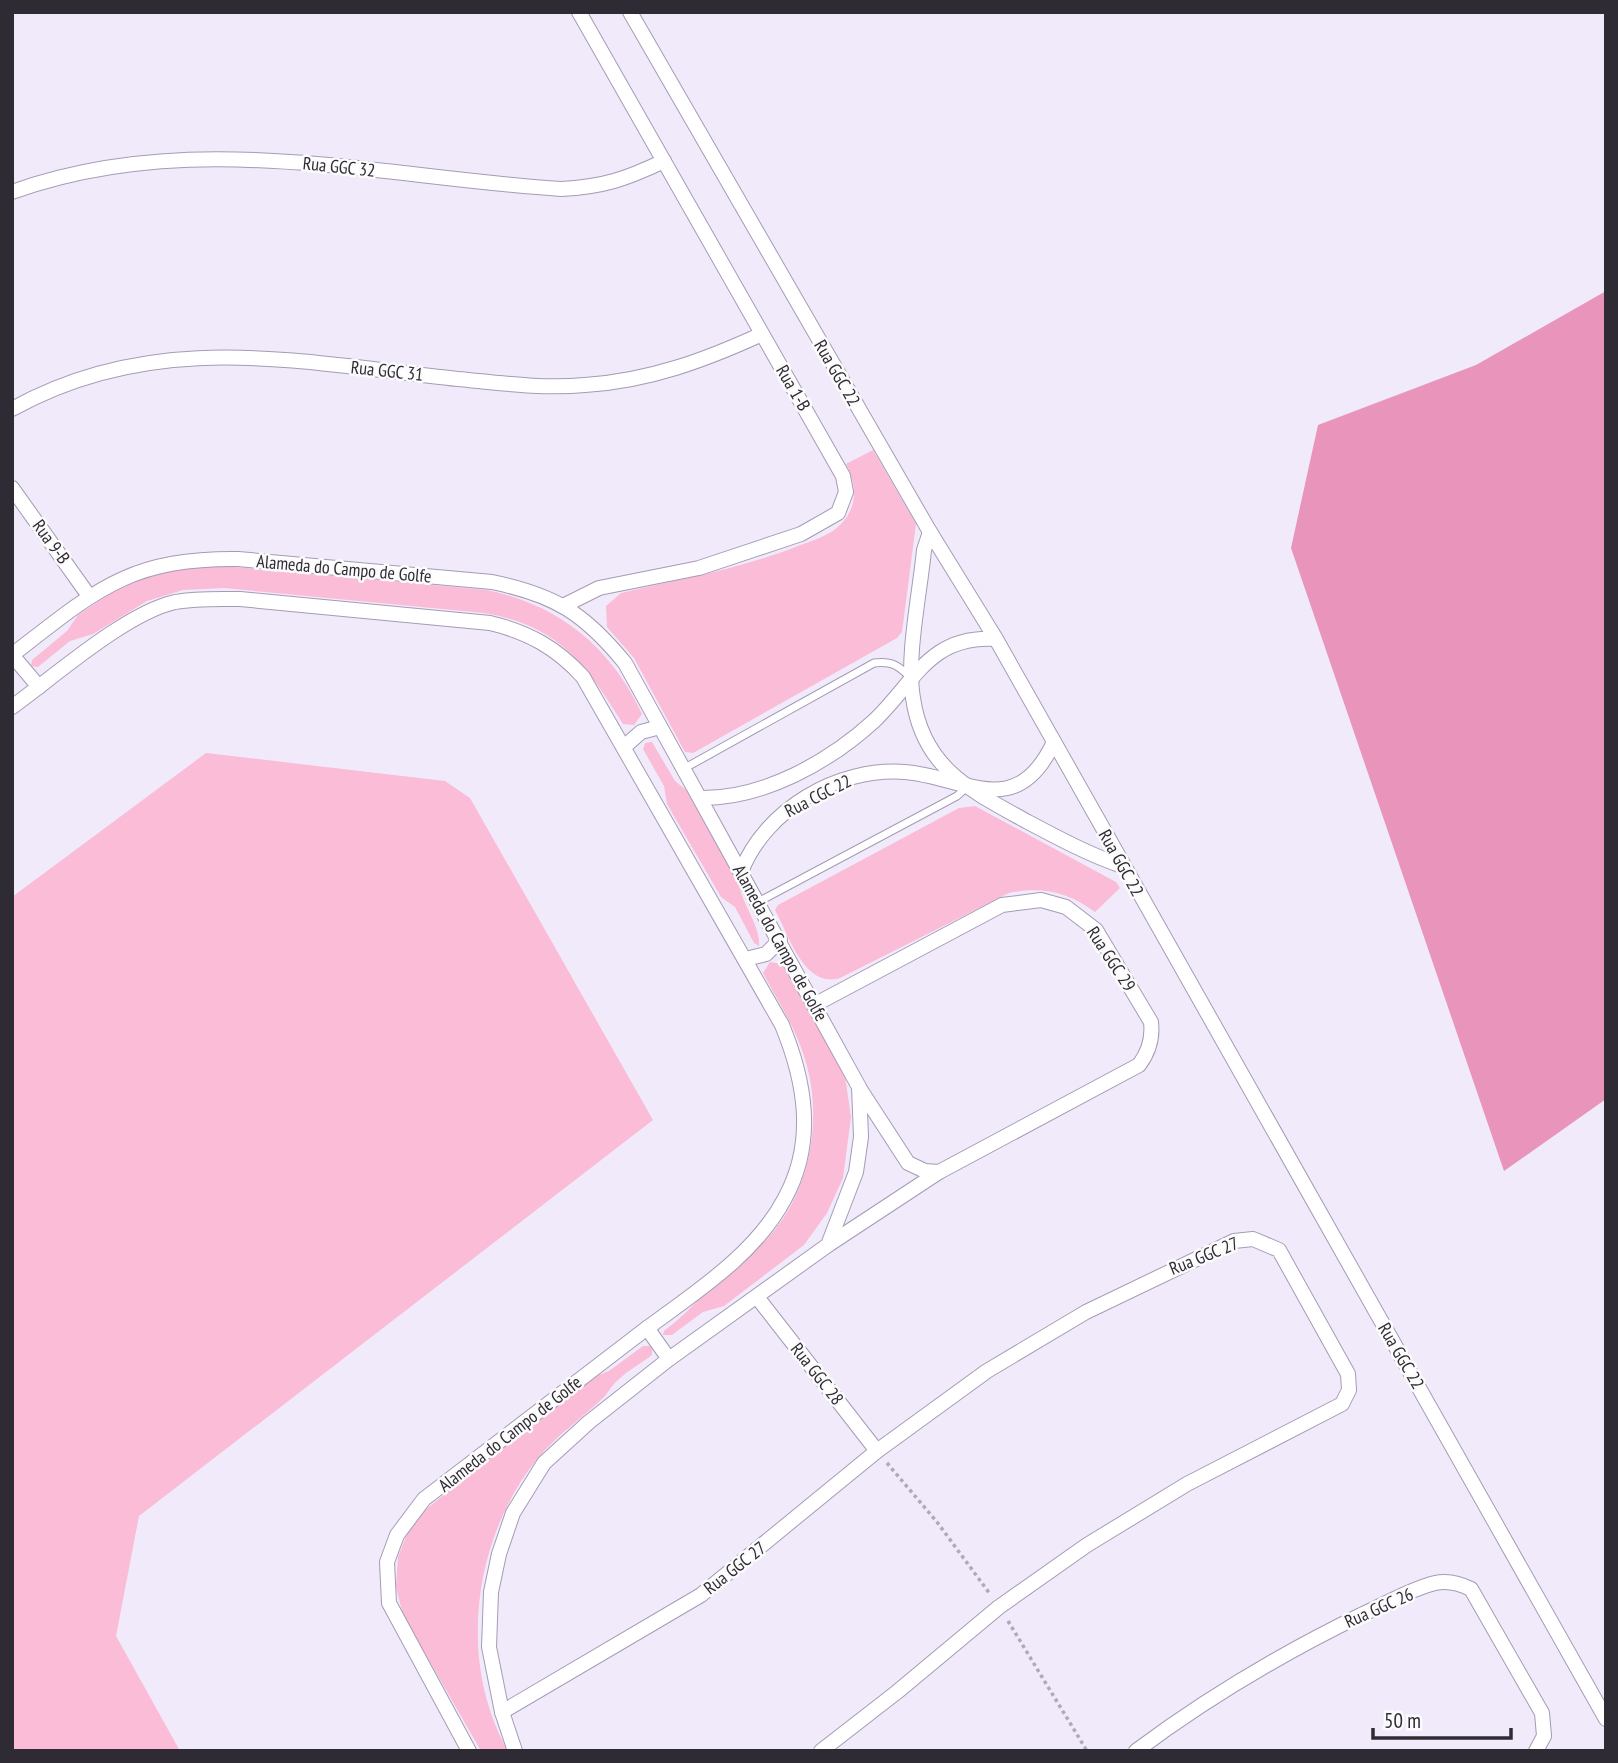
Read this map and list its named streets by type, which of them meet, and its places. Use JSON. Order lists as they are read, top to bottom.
{
  "streets": {
    "street": [
      "Rua GGC 32",
      "Rua GGC 31",
      "Rua GGC 22",
      "Rua 1-B",
      "Rua 9-B",
      "Alameda do Campo de Golfe",
      "Rua CGC 22",
      "Rua GGC 29",
      "Rua GGC 27",
      "Rua GGC 28",
      "Rua GGC 26"
    ]
  },
  "crossings": [
    ["Rua GGC 32", "Rua 1-B"],
    ["Rua GGC 31", "Rua 1-B"],
    ["Rua GGC 22", "Rua CGC 22"],
    ["Rua 1-B", "Alameda do Campo de Golfe"],
    ["Rua 9-B", "Alameda do Campo de Golfe"],
    ["Alameda do Campo de Golfe", "Rua CGC 22"],
    ["Alameda do Campo de Golfe", "Rua GGC 29"],
    ["Rua GGC 27", "Rua GGC 28"]
  ],
  "scale_bar": "50 m"
}
